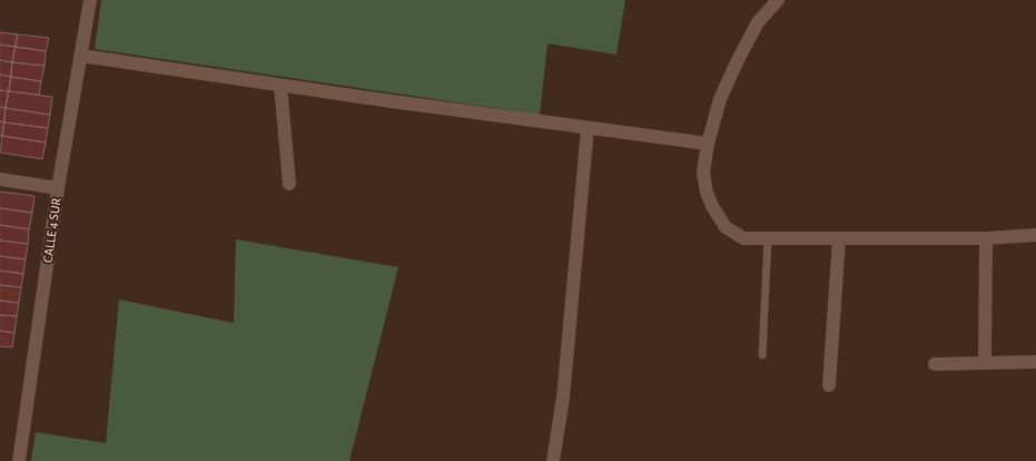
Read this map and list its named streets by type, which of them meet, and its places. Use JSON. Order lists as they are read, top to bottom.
{
  "streets": {
    "street": ["CALLE 4 SUR"]
  }
}
